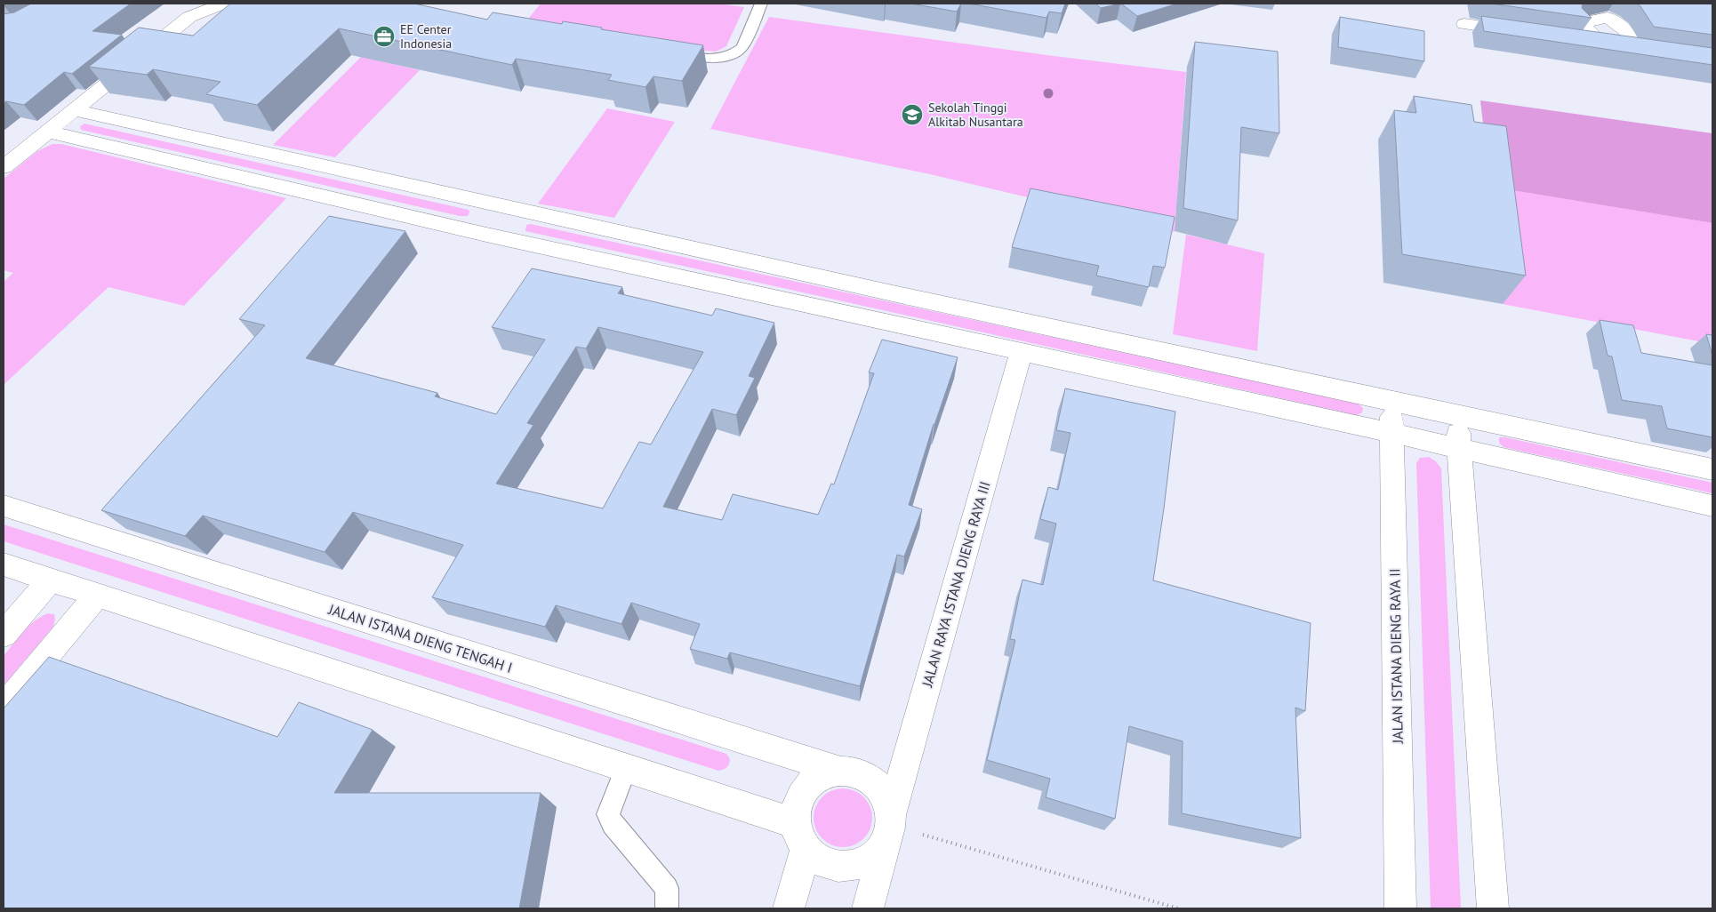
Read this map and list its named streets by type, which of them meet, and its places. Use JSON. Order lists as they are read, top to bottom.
{
  "streets": {
    "street": ["JALAN RAYA ISTANA DIENG RAYA III", "JALAN ISTANA DIENG TENGAH I", "JALAN ISTANA DIENG RAYA II"]
  },
  "crossings": [
    ["JALAN RAYA ISTANA DIENG RAYA III", "JALAN ISTANA DIENG TENGAH I"]
  ],
  "places": {
    "office": ["EE Center Indonesia"],
    "school or university": ["Sekolah Tinggi Alkitab Nusantara"]
  }
}
